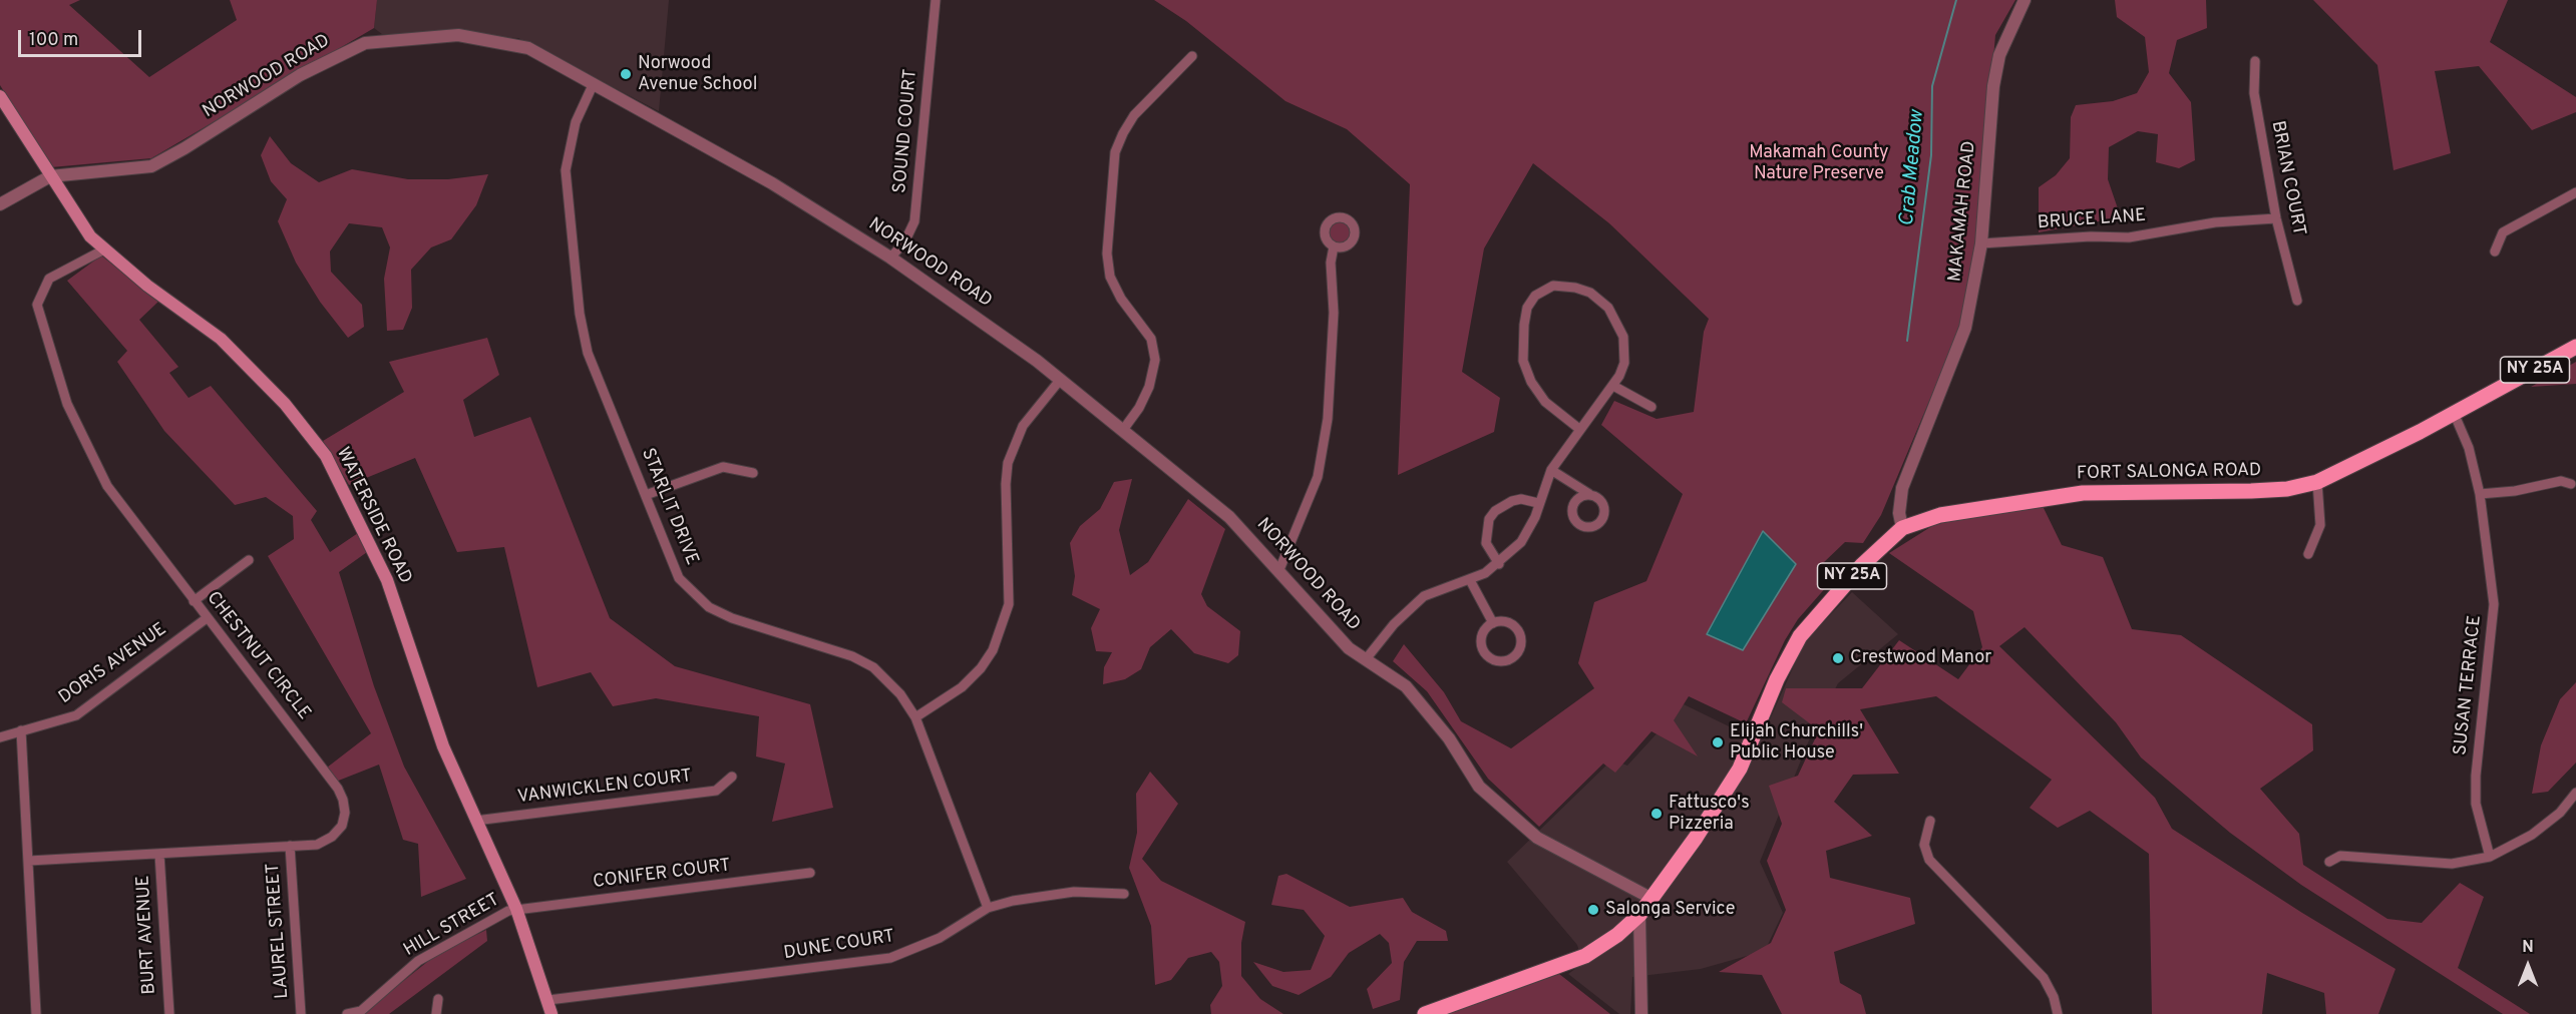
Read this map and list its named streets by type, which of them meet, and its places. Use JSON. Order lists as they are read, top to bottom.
{
  "streets": {
    "main road": ["NY 25A", "FORT SALONGA ROAD", "WATERSIDE ROAD"],
    "street": [
      "NORWOOD ROAD",
      "SOUND COURT",
      "BRIAN COURT",
      "MAKAMAH ROAD",
      "BRUCE LANE",
      "STARLIT DRIVE",
      "CHESTNUT CIRCLE",
      "DORIS AVENUE",
      "SUSAN TERRACE",
      "VANWICKLEN COURT",
      "CONIFER COURT",
      "HILL STREET",
      "LAUREL STREET",
      "BURT AVENUE",
      "DUNE COURT"
    ]
  },
  "crossings": [
    ["NORWOOD ROAD", "SOUND COURT"],
    ["NORWOOD ROAD", "FORT SALONGA ROAD"],
    ["NORWOOD ROAD", "STARLIT DRIVE"],
    ["NORWOOD ROAD", "WATERSIDE ROAD"],
    ["BRIAN COURT", "BRUCE LANE"],
    ["MAKAMAH ROAD", "BRUCE LANE"],
    ["MAKAMAH ROAD", "FORT SALONGA ROAD"],
    ["FORT SALONGA ROAD", "SUSAN TERRACE"],
    ["STARLIT DRIVE", "DUNE COURT"],
    ["WATERSIDE ROAD", "CHESTNUT CIRCLE"],
    ["WATERSIDE ROAD", "VANWICKLEN COURT"],
    ["WATERSIDE ROAD", "CONIFER COURT"],
    ["WATERSIDE ROAD", "HILL STREET"],
    ["WATERSIDE ROAD", "DUNE COURT"],
    ["CHESTNUT CIRCLE", "DORIS AVENUE"],
    ["CHESTNUT CIRCLE", "LAUREL STREET"],
    ["CHESTNUT CIRCLE", "BURT AVENUE"],
    ["CONIFER COURT", "HILL STREET"]
  ],
  "water": ["Crab Meadow"],
  "parks": ["Makamah County Nature Preserve"],
  "places": [
    "Norwood Avenue School",
    "Crestwood Manor",
    "Elijah Churchills' Public House",
    "Fattusco's Pizzeria",
    "Salonga Service"
  ],
  "scale_bar": "100 m",
  "north": "top"
}
